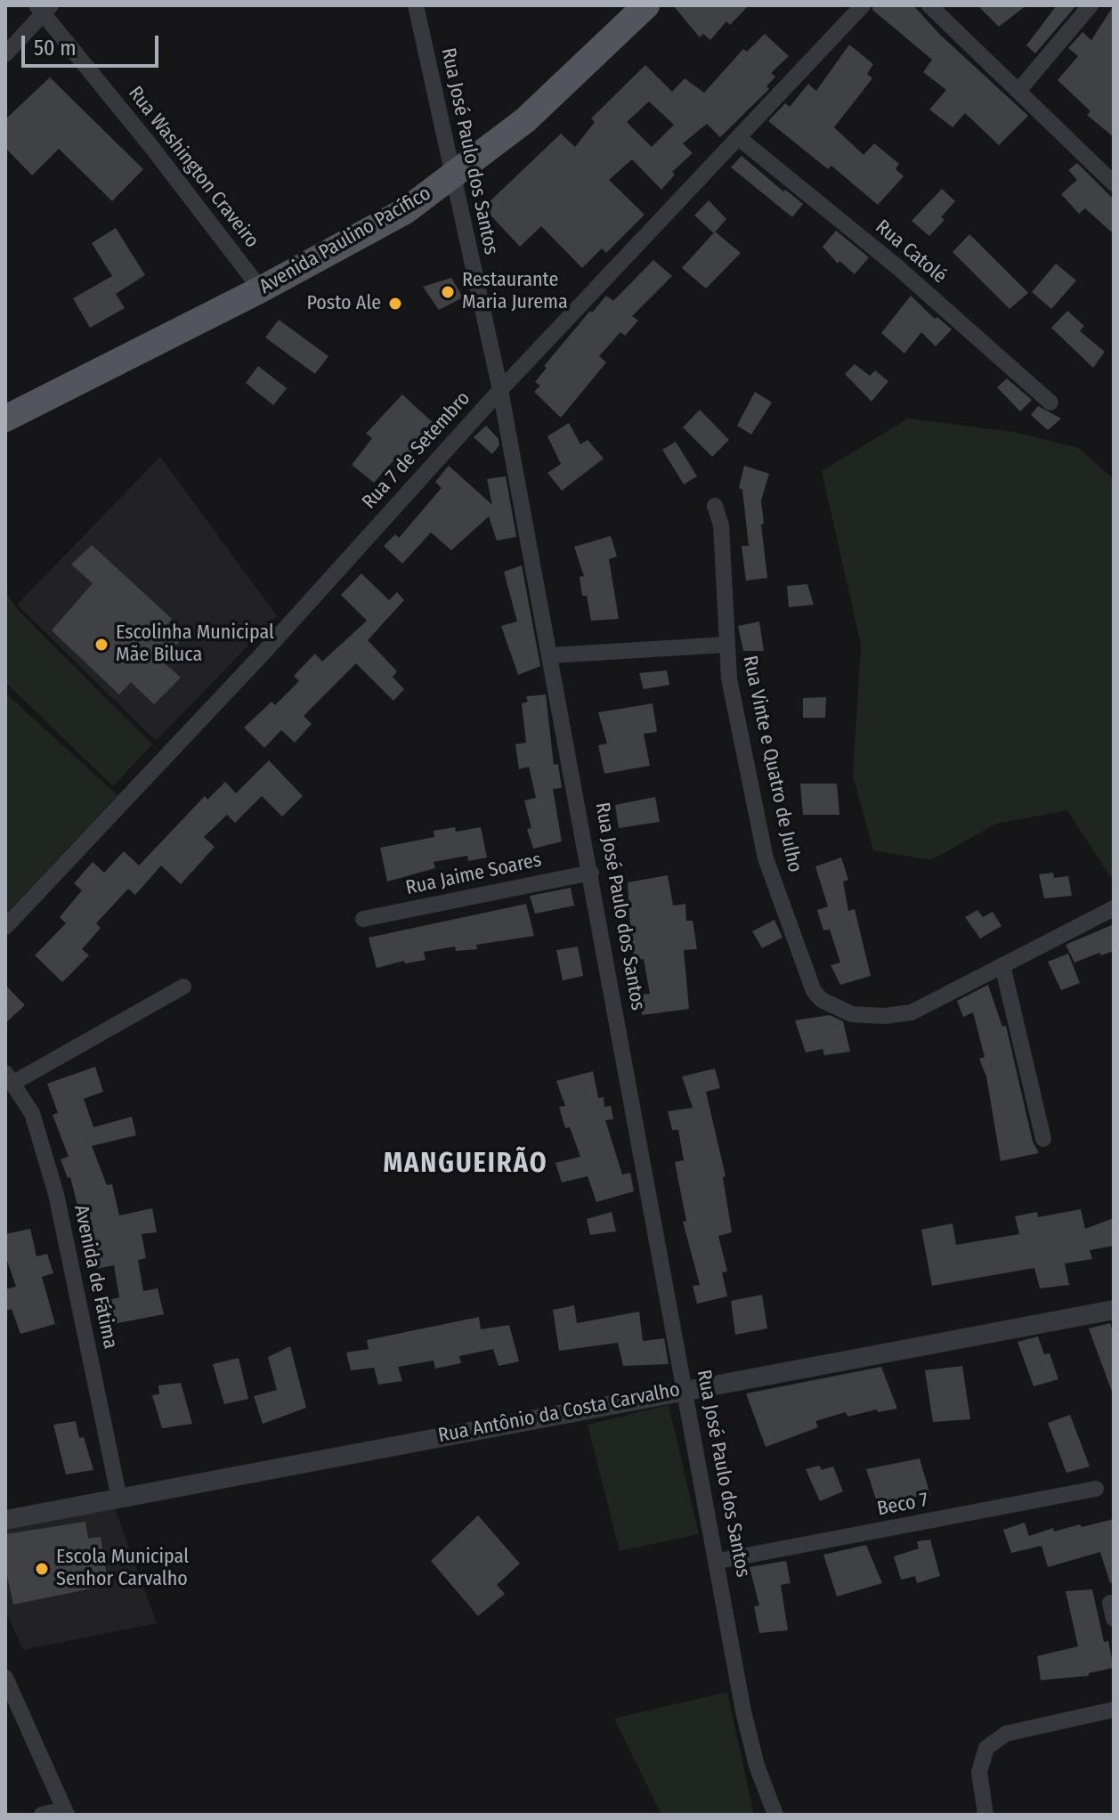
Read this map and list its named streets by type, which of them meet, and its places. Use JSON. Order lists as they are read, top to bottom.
{
  "streets": {
    "main road": ["Avenida Paulino Pacífico"],
    "street": [
      "Rua José Paulo dos Santos",
      "Rua Washington Craveiro",
      "Rua Catolé",
      "Rua 7 de Setembro",
      "Rua Vinte e Quatro de Julho",
      "Rua Jaime Soares",
      "Avenida de Fátima",
      "Rua Antônio da Costa Carvalho",
      "Beco 7"
    ]
  },
  "crossings": [
    ["Rua José Paulo dos Santos", "Avenida Paulino Pacífico"],
    ["Rua José Paulo dos Santos", "Rua 7 de Setembro"],
    ["Rua José Paulo dos Santos", "Rua Jaime Soares"],
    ["Rua José Paulo dos Santos", "Rua Antônio da Costa Carvalho"],
    ["Rua José Paulo dos Santos", "Beco 7"],
    ["Rua Washington Craveiro", "Avenida Paulino Pacífico"],
    ["Rua Catolé", "Rua 7 de Setembro"],
    ["Avenida de Fátima", "Rua Antônio da Costa Carvalho"]
  ],
  "districts": ["MANGUEIRÃO"],
  "places": [
    "Restaurante Maria Jurema",
    "Posto Ale",
    "Escolinha Municipal Mãe Biluca",
    "Escola Municipal Senhor Carvalho"
  ],
  "scale_bar": "50 m"
}
